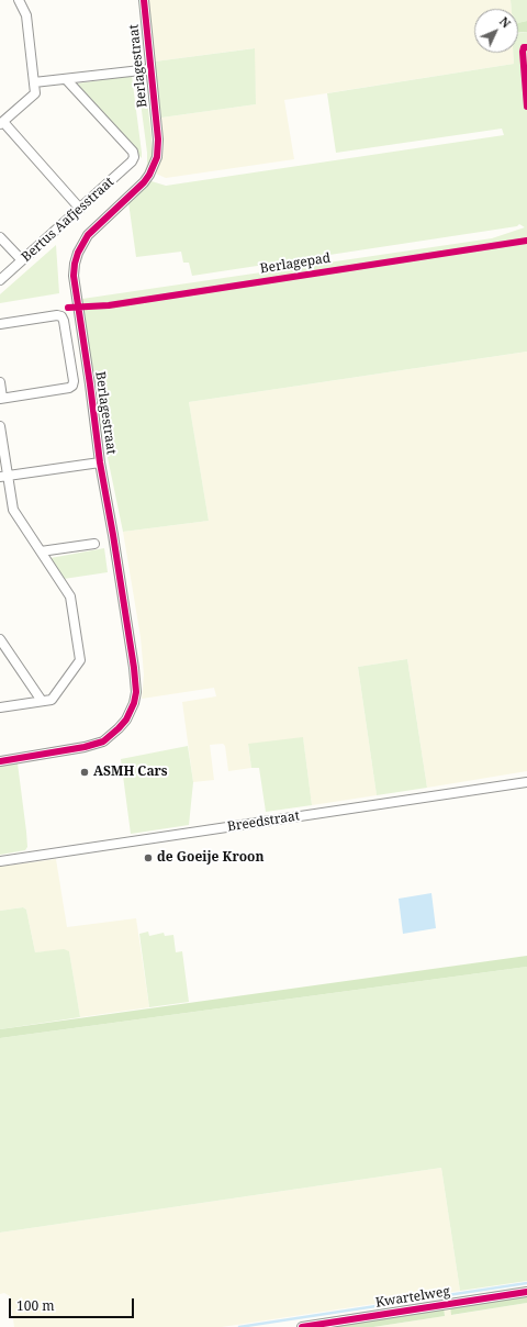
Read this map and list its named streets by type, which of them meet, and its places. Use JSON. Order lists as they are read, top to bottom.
{
  "streets": {
    "street": [
      "Berlagestraat",
      "Bertus Aafjesstraat",
      "Breedstraat",
      "Kwartelweg"
    ],
    "cycle path": ["Berlagepad"]
  },
  "places": ["ASMH Cars", "de Goeije Kroon"],
  "scale_bar": "100 m",
  "north": "top right"
}
